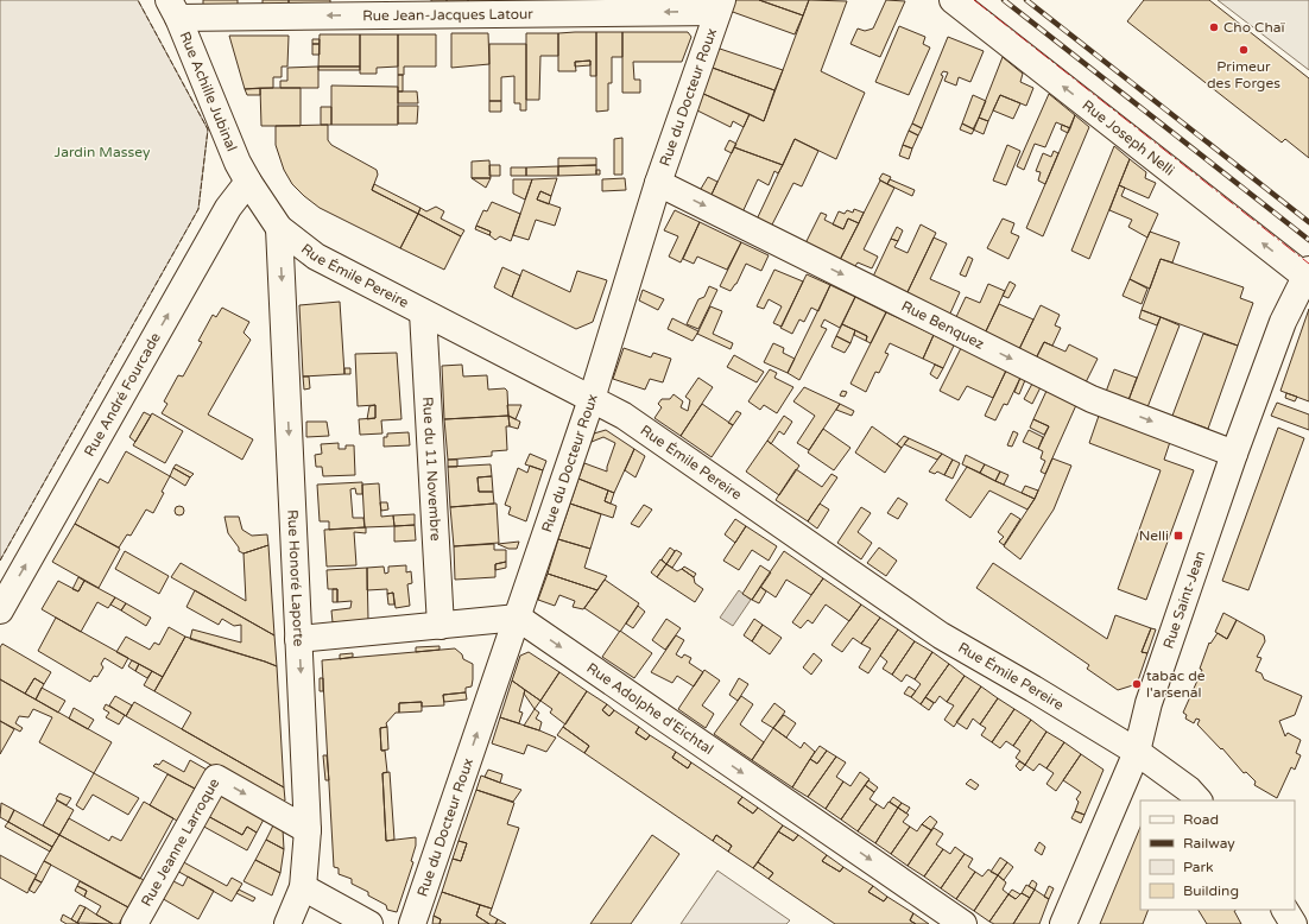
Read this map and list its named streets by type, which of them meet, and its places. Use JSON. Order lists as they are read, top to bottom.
{
  "streets": {
    "street": [
      "Rue Jean-Jacques Latour",
      "Rue Achille Jubinal",
      "Rue du Docteur Roux",
      "Rue Joseph Nelli",
      "Rue Émile Pereire",
      "Rue Benquez",
      "Rue André Fourcade",
      "Rue du 11 Novembre",
      "Rue Honoré Laporte",
      "Rue Saint-Jean",
      "Rue Adolphe d'Eichtal",
      "Rue Jeanne Larroque"
    ]
  },
  "crossings": [
    ["Rue Jean-Jacques Latour", "Rue Achille Jubinal"],
    ["Rue Jean-Jacques Latour", "Rue du Docteur Roux"],
    ["Rue Achille Jubinal", "Rue Émile Pereire"],
    ["Rue Achille Jubinal", "Rue André Fourcade"],
    ["Rue du Docteur Roux", "Rue Émile Pereire"],
    ["Rue du Docteur Roux", "Rue Benquez"],
    ["Rue du Docteur Roux", "Rue Adolphe d'Eichtal"],
    ["Rue Joseph Nelli", "Rue Saint-Jean"],
    ["Rue Émile Pereire", "Rue André Fourcade"],
    ["Rue Émile Pereire", "Rue du 11 Novembre"],
    ["Rue Émile Pereire", "Rue Honoré Laporte"],
    ["Rue Émile Pereire", "Rue Saint-Jean"],
    ["Rue Benquez", "Rue Saint-Jean"],
    ["Rue Honoré Laporte", "Rue Jeanne Larroque"]
  ],
  "one_way": [
    "Rue Jean-Jacques Latour",
    "Rue Joseph Nelli",
    "Rue Benquez",
    "Rue André Fourcade",
    "Rue Honoré Laporte",
    "Rue Adolphe d'Eichtal"
  ],
  "parks": ["Jardin Massey"],
  "places": {
    "other": ["Cho Chaï", "Primeur des Forges", "tabac de l'arsenal"],
    "transit": ["Nelli"]
  },
  "legend": [
    "Road",
    "Railway",
    "Park",
    "Building"
  ]
}
